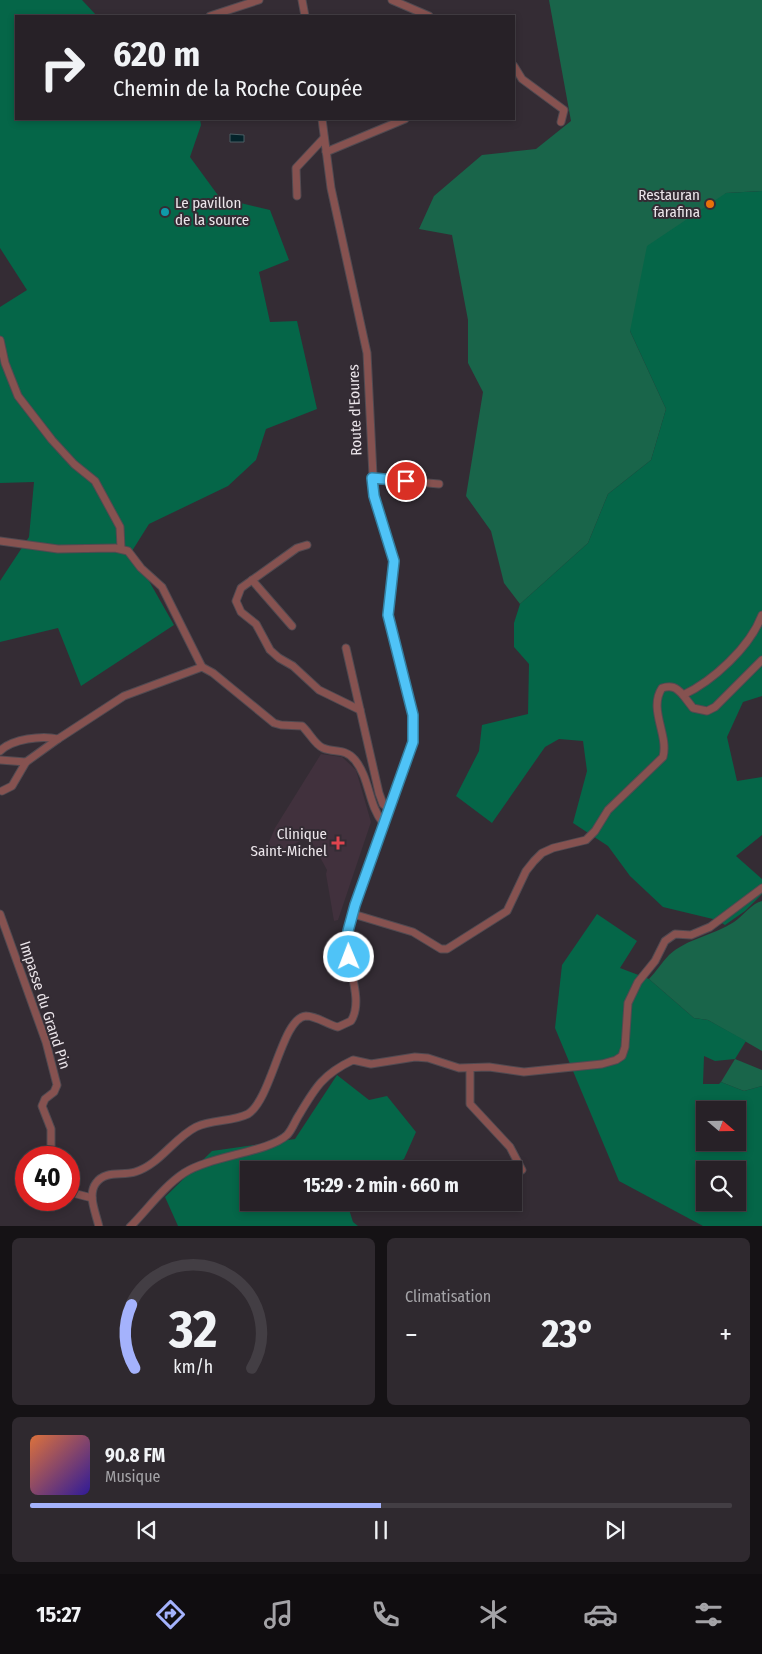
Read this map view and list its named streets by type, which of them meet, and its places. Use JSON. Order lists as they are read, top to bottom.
{
  "streets": {
    "street": ["Route d'Eoures", "Impasse du Grand Pin"]
  },
  "places": {
    "other": ["Restauran farafina", "Le pavillon de la source"],
    "health": ["Clinique Saint-Michel"]
  },
  "north": "right",
  "page": {
    "turn": ["620 m", "Chemin de la Roche Coupée"],
    "limit": "40",
    "trip": "15:29 · 2 min · 660 m",
    "tile": "Climatisation",
    "heat": ["−", "23°", "+"],
    "song": ["90.8 FM", "Musique"],
    "tabs": "15:27",
    "gauge": ["32", "km/h"]
  }
}
